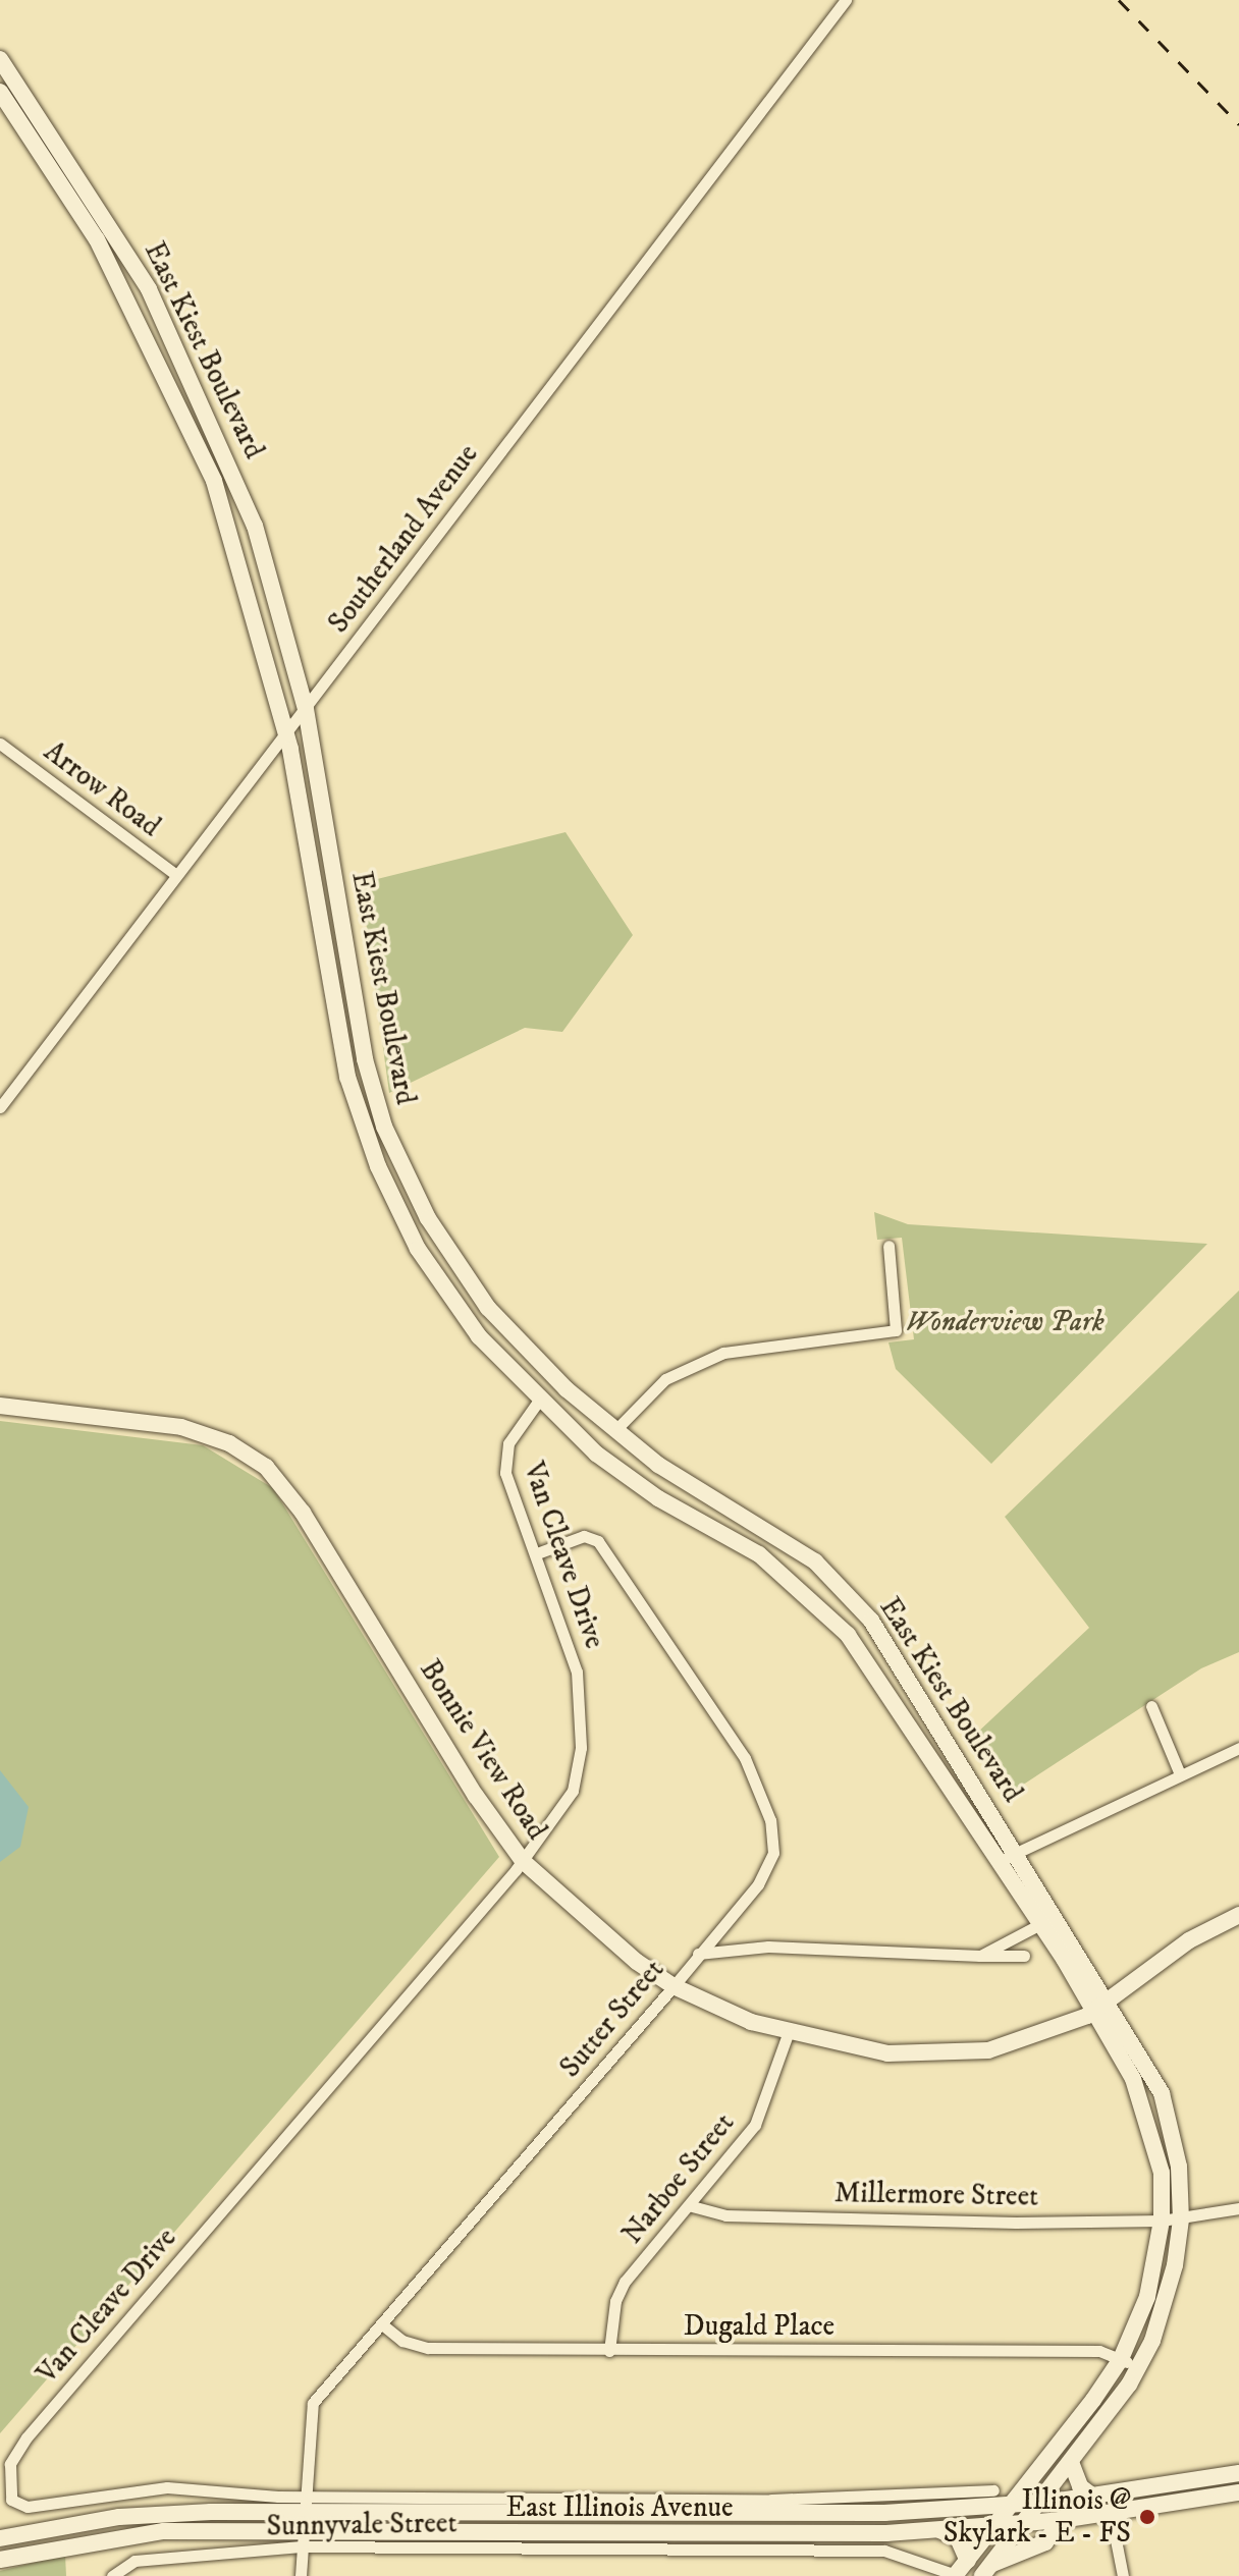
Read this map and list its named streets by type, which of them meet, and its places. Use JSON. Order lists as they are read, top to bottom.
{
  "streets": {
    "main road": ["East Kiest Boulevard", "Bonnie View Road", "East Illinois Avenue"],
    "street": [
      "Southerland Avenue",
      "Arrow Road",
      "Van Cleave Drive",
      "Sutter Street",
      "Narboe Street",
      "Millermore Street",
      "Dugald Place",
      "Sunnyvale Street"
    ]
  },
  "crossings": [
    ["East Kiest Boulevard", "Southerland Avenue"],
    ["East Kiest Boulevard", "Van Cleave Drive"],
    ["East Kiest Boulevard", "Bonnie View Road"],
    ["East Kiest Boulevard", "Millermore Street"],
    ["East Kiest Boulevard", "Dugald Place"],
    ["East Kiest Boulevard", "East Illinois Avenue"],
    ["East Kiest Boulevard", "Sunnyvale Street"],
    ["Southerland Avenue", "Arrow Road"],
    ["Van Cleave Drive", "Bonnie View Road"],
    ["Van Cleave Drive", "Sutter Street"],
    ["Van Cleave Drive", "East Illinois Avenue"],
    ["Van Cleave Drive", "Sunnyvale Street"],
    ["Bonnie View Road", "Sutter Street"],
    ["Bonnie View Road", "Narboe Street"],
    ["Sutter Street", "Dugald Place"],
    ["Sutter Street", "East Illinois Avenue"],
    ["Sutter Street", "Sunnyvale Street"],
    ["Narboe Street", "Millermore Street"],
    ["Narboe Street", "Dugald Place"],
    ["East Illinois Avenue", "Sunnyvale Street"]
  ],
  "parks": ["Wonderview Park"],
  "places": ["Illinois @ Skylark - E - FS"]
}
